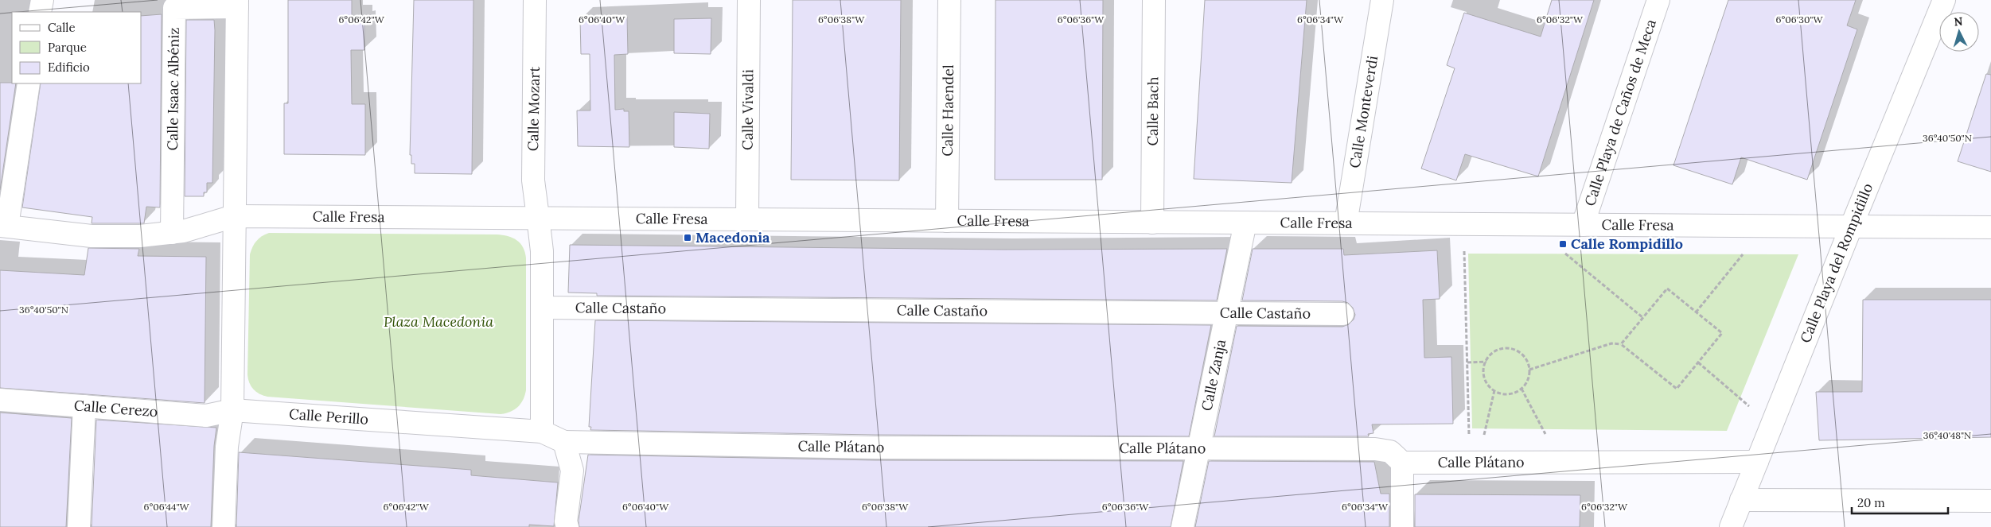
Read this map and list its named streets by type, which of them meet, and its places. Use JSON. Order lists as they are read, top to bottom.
{
  "streets": {
    "street": [
      "Calle Isaac Albéniz",
      "Calle Mozart",
      "Calle Vivaldi",
      "Calle Haendel",
      "Calle Bach",
      "Calle Monteverdi",
      "Calle Playa de Caños de Meca",
      "Calle Fresa",
      "Calle Playa del Rompidillo",
      "Calle Castaño",
      "Calle Zanja",
      "Calle Cerezo",
      "Calle Perillo",
      "Calle Plátano"
    ]
  },
  "crossings": [
    ["Calle Isaac Albéniz", "Calle Fresa"],
    ["Calle Mozart", "Calle Fresa"],
    ["Calle Vivaldi", "Calle Fresa"],
    ["Calle Haendel", "Calle Fresa"],
    ["Calle Bach", "Calle Fresa"],
    ["Calle Monteverdi", "Calle Fresa"],
    ["Calle Playa de Caños de Meca", "Calle Fresa"],
    ["Calle Fresa", "Calle Playa del Rompidillo"],
    ["Calle Fresa", "Calle Zanja"],
    ["Calle Playa del Rompidillo", "Calle Plátano"],
    ["Calle Castaño", "Calle Zanja"],
    ["Calle Zanja", "Calle Plátano"],
    ["Calle Cerezo", "Calle Perillo"]
  ],
  "parks": ["Plaza Macedonia"],
  "places": {
    "transit": ["Macedonia", "Calle Rompidillo"]
  },
  "legend": ["Calle", "Parque", "Edificio"],
  "scale_bar": "20 m",
  "north": "top",
  "coordinates": [
    "6°06'42\"W",
    "6°06'40\"W",
    "6°06'38\"W",
    "6°06'36\"W",
    "6°06'34\"W",
    "6°06'32\"W",
    "6°06'30\"W",
    "36°40'50\"N",
    "36°40'48\"N",
    "6°06'44\"W"
  ]
}
